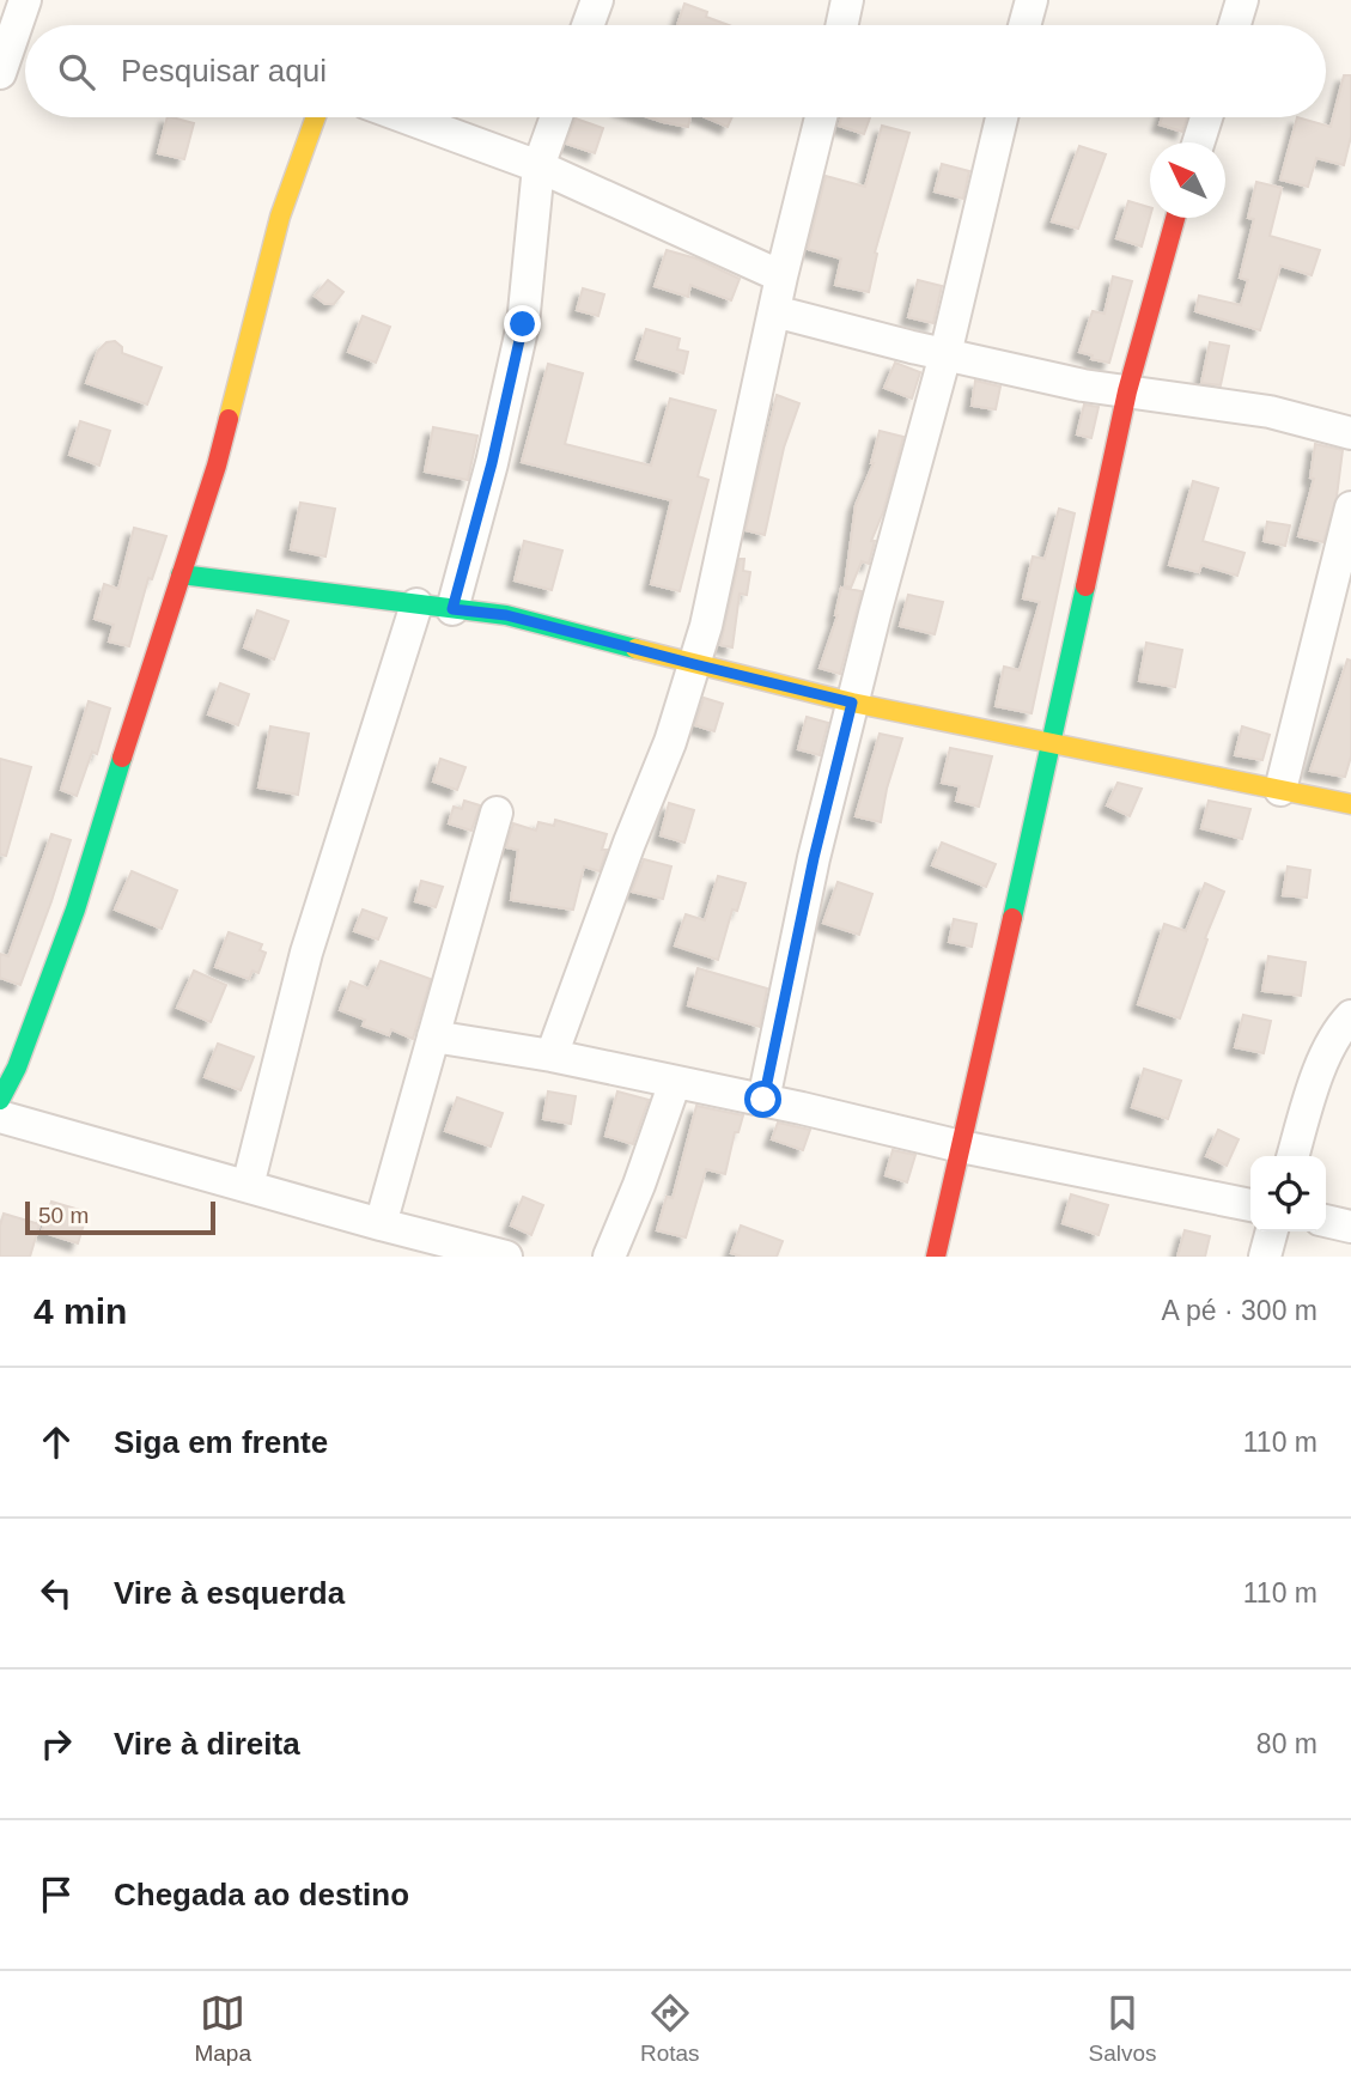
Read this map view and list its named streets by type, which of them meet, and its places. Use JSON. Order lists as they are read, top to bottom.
{
  "scale_bar": "50 m",
  "north": "top left",
  "page": {
    "search": "Pesquisar aqui",
    "scale": "50 m",
    "heading": ["4 min", "A pé · 300 m"],
    "list": [
      ["Siga em frente", "110 m"],
      ["Vire à esquerda", "110 m"],
      ["Vire à direita", "80 m"],
      "Chegada ao destino"
    ],
    "nav": ["Mapa", "Rotas", "Salvos"]
  }
}
